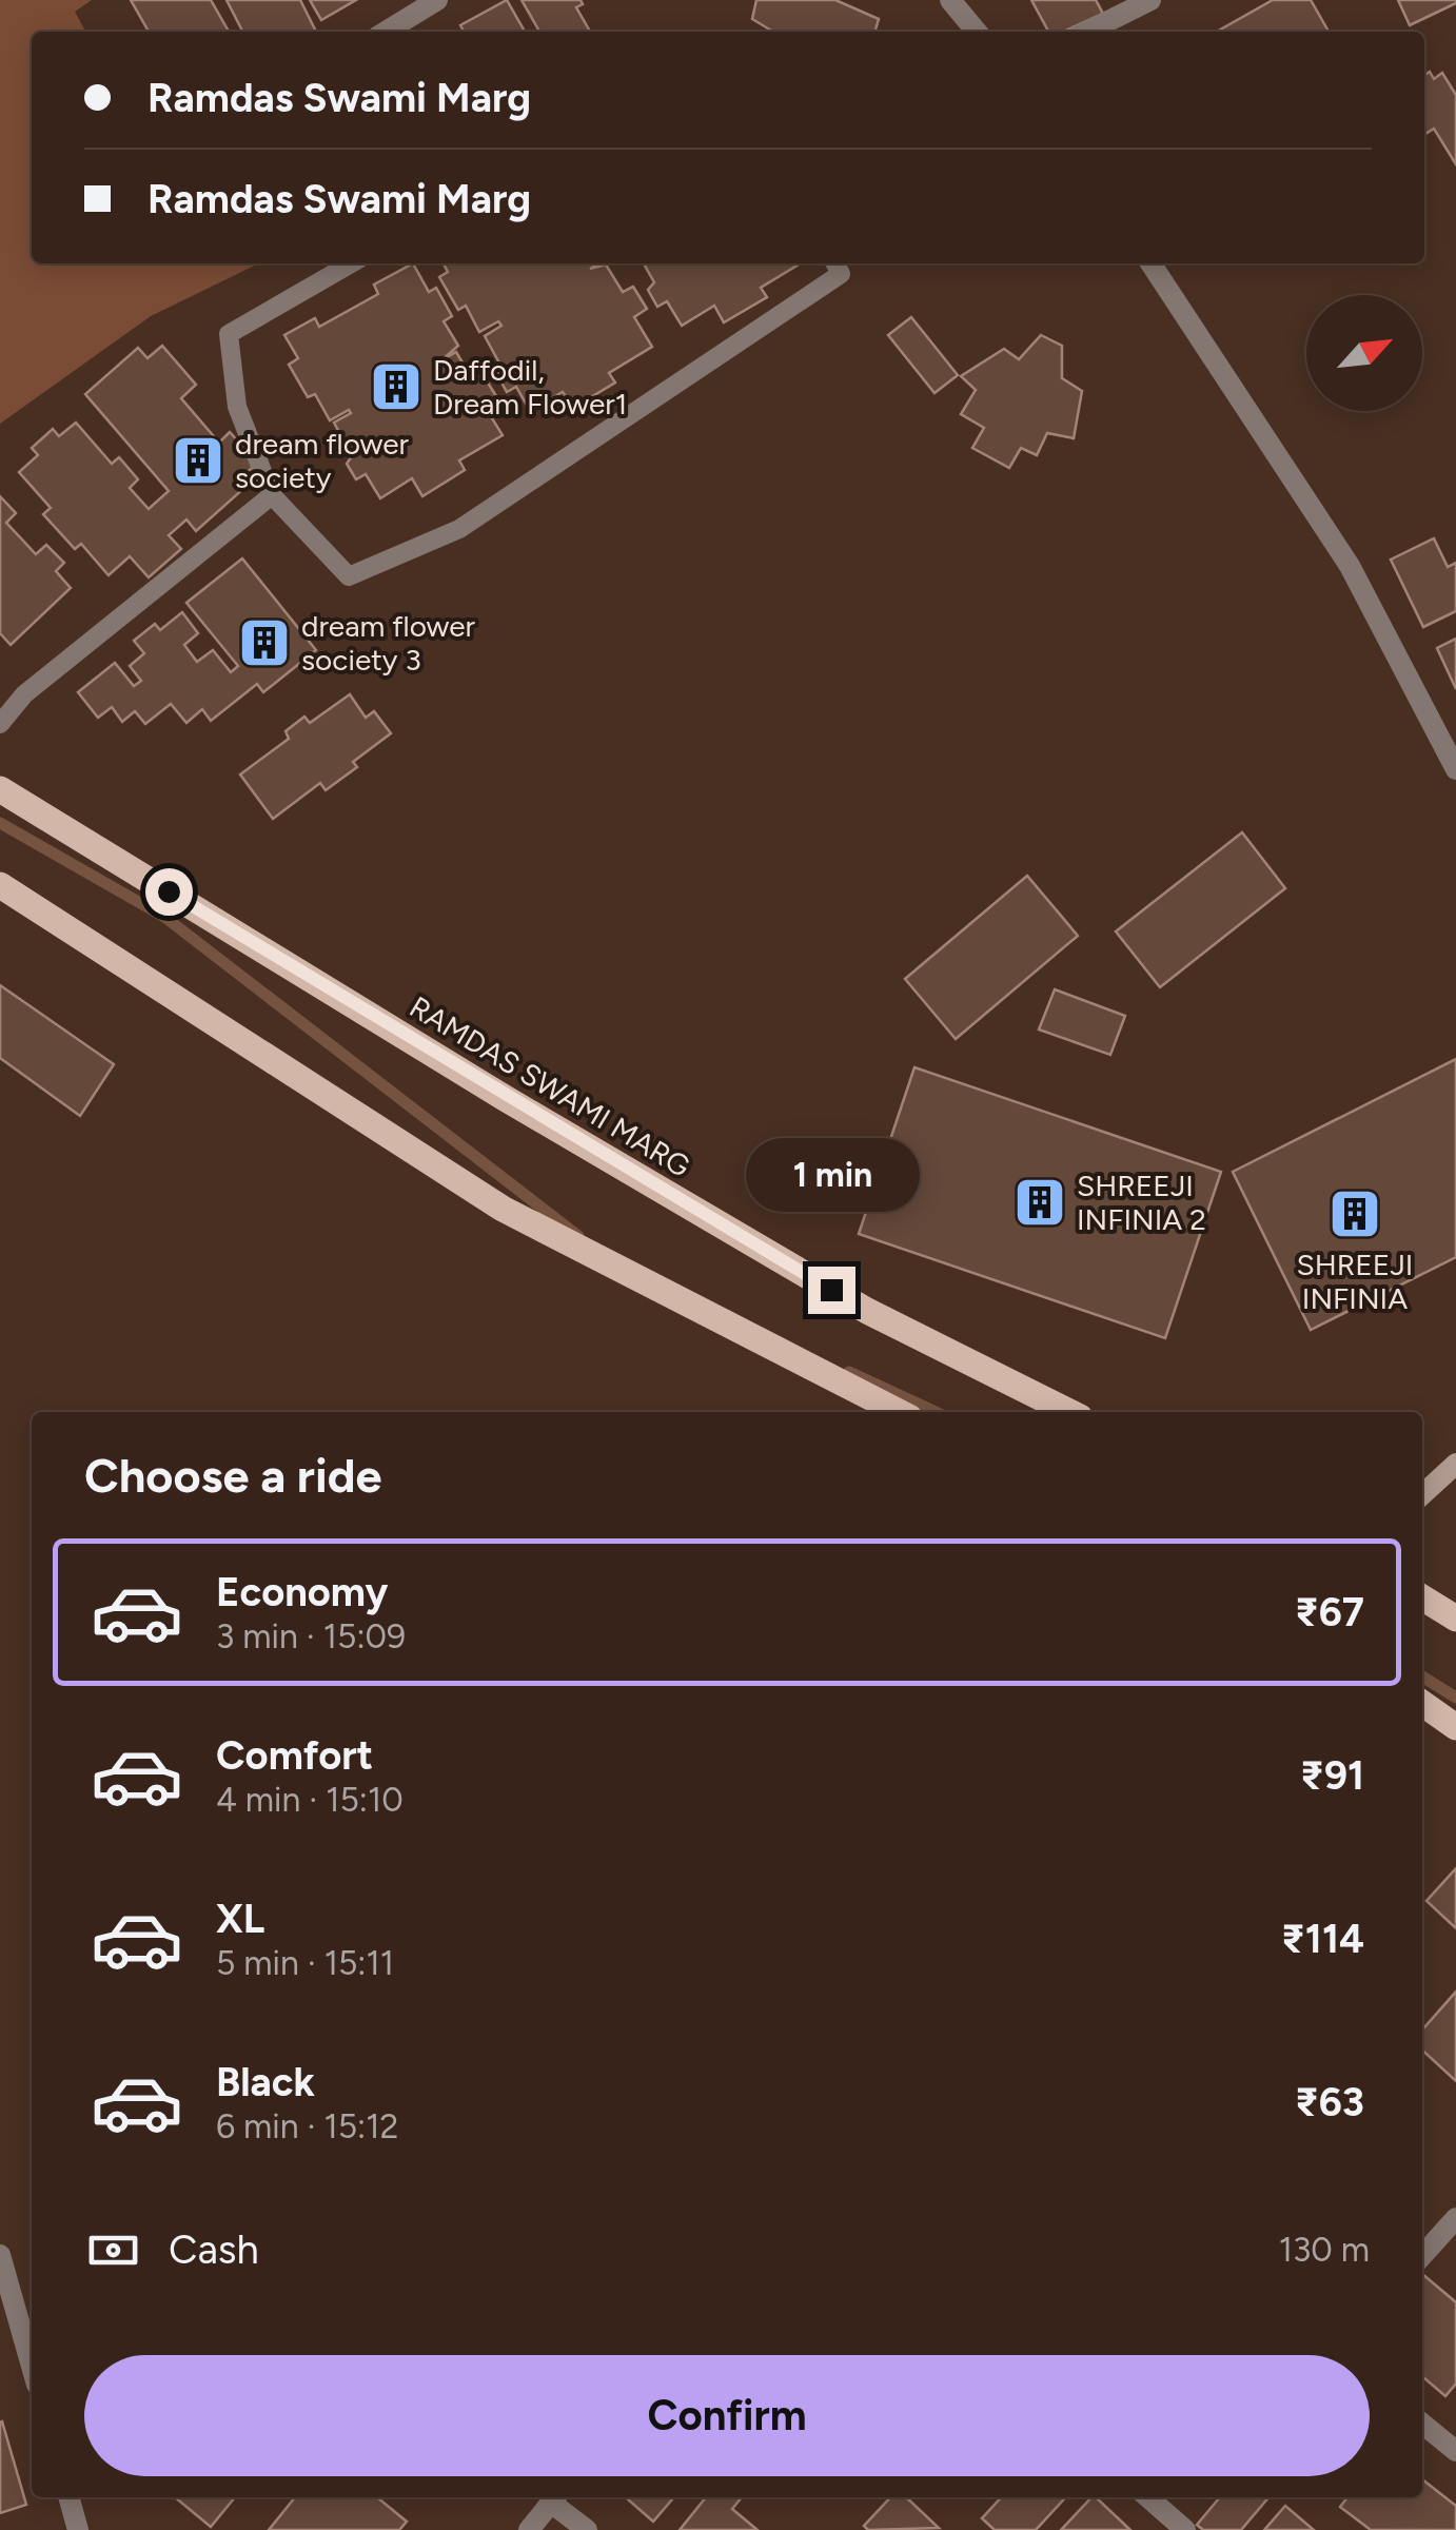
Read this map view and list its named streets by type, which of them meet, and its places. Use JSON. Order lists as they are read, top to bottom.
{
  "streets": {
    "main road": ["RAMDAS SWAMI MARG"]
  },
  "places": {
    "building": [
      "Daffodil, Dream Flower1",
      "dream flower society",
      "dream flower society 3",
      "SHREEJI INFINIA 2",
      "SHREEJI INFINIA"
    ]
  },
  "north": "top right",
  "page": {
    "banner": ["Ramdas Swami Marg", "Ramdas Swami Marg"],
    "bubble": "1 min",
    "heading": "Choose a ride",
    "list": [
      {
        "name": "Economy",
        "note": "3 min · 15:09",
        "value": "₹67"
      },
      {
        "name": "Comfort",
        "note": "4 min · 15:10",
        "value": "₹91"
      },
      {
        "name": "XL",
        "note": "5 min · 15:11",
        "value": "₹114"
      },
      {
        "name": "Black",
        "note": "6 min · 15:12",
        "value": "₹63"
      }
    ],
    "pay": ["Cash", "130 m"],
    "buttons": "Confirm"
  }
}
